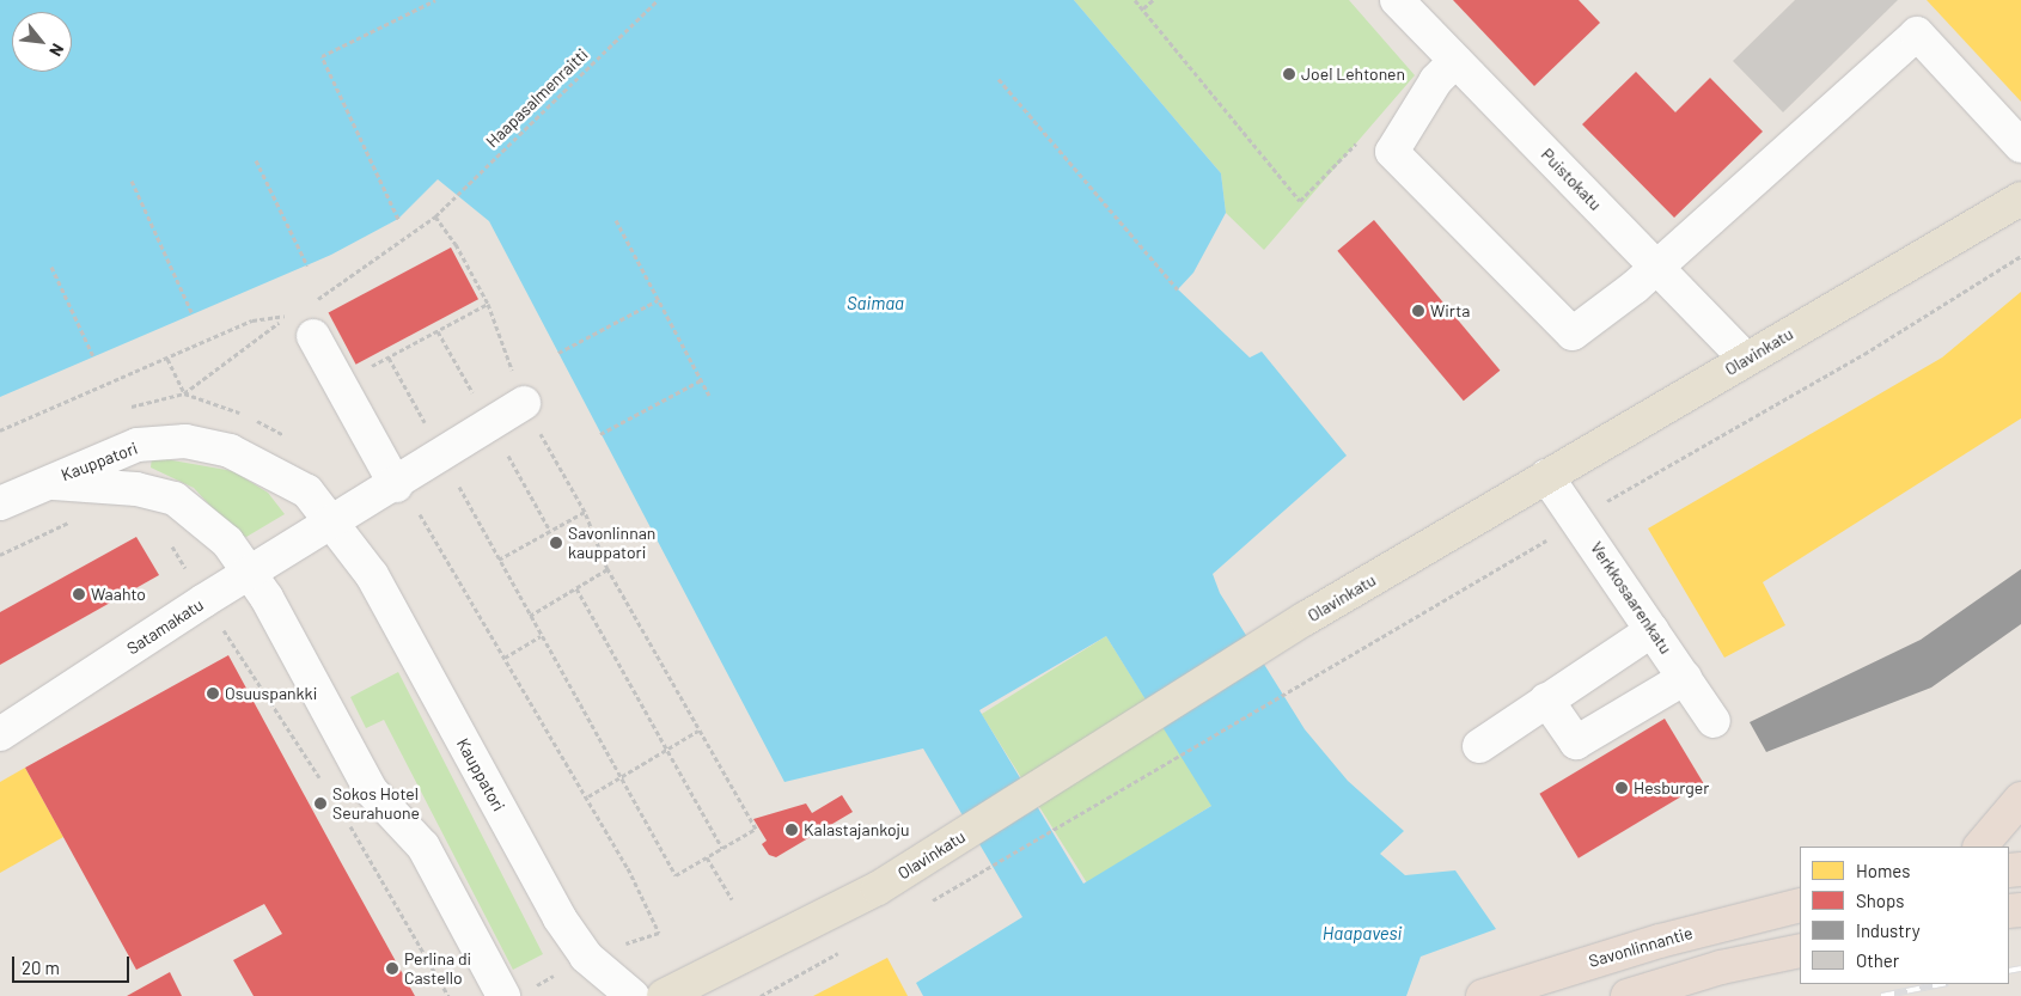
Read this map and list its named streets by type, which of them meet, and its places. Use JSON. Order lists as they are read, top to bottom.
{
  "streets": {
    "highway": ["Savonlinnantie"],
    "main road": ["Olavinkatu"],
    "street": [
      "Puistokatu",
      "Kauppatori",
      "Verkkosaarenkatu",
      "Satamakatu"
    ],
    "path": ["Haapasalmenraitti"]
  },
  "crossings": [
    ["Puistokatu", "Olavinkatu"],
    ["Olavinkatu", "Verkkosaarenkatu"],
    ["Kauppatori", "Satamakatu"]
  ],
  "water": ["Saimaa", "Haapavesi"],
  "places": [
    "Joel Lehtonen",
    "Wirta",
    "Savonlinnan kauppatori",
    "Waahto",
    "Osuuspankki",
    "Hesburger",
    "Sokos Hotel Seurahuone",
    "Kalastajankoju",
    "Perlina di Castello"
  ],
  "legend": [
    "Homes",
    "Shops",
    "Industry",
    "Other"
  ],
  "scale_bar": "20 m",
  "north": "bottom right"
}
